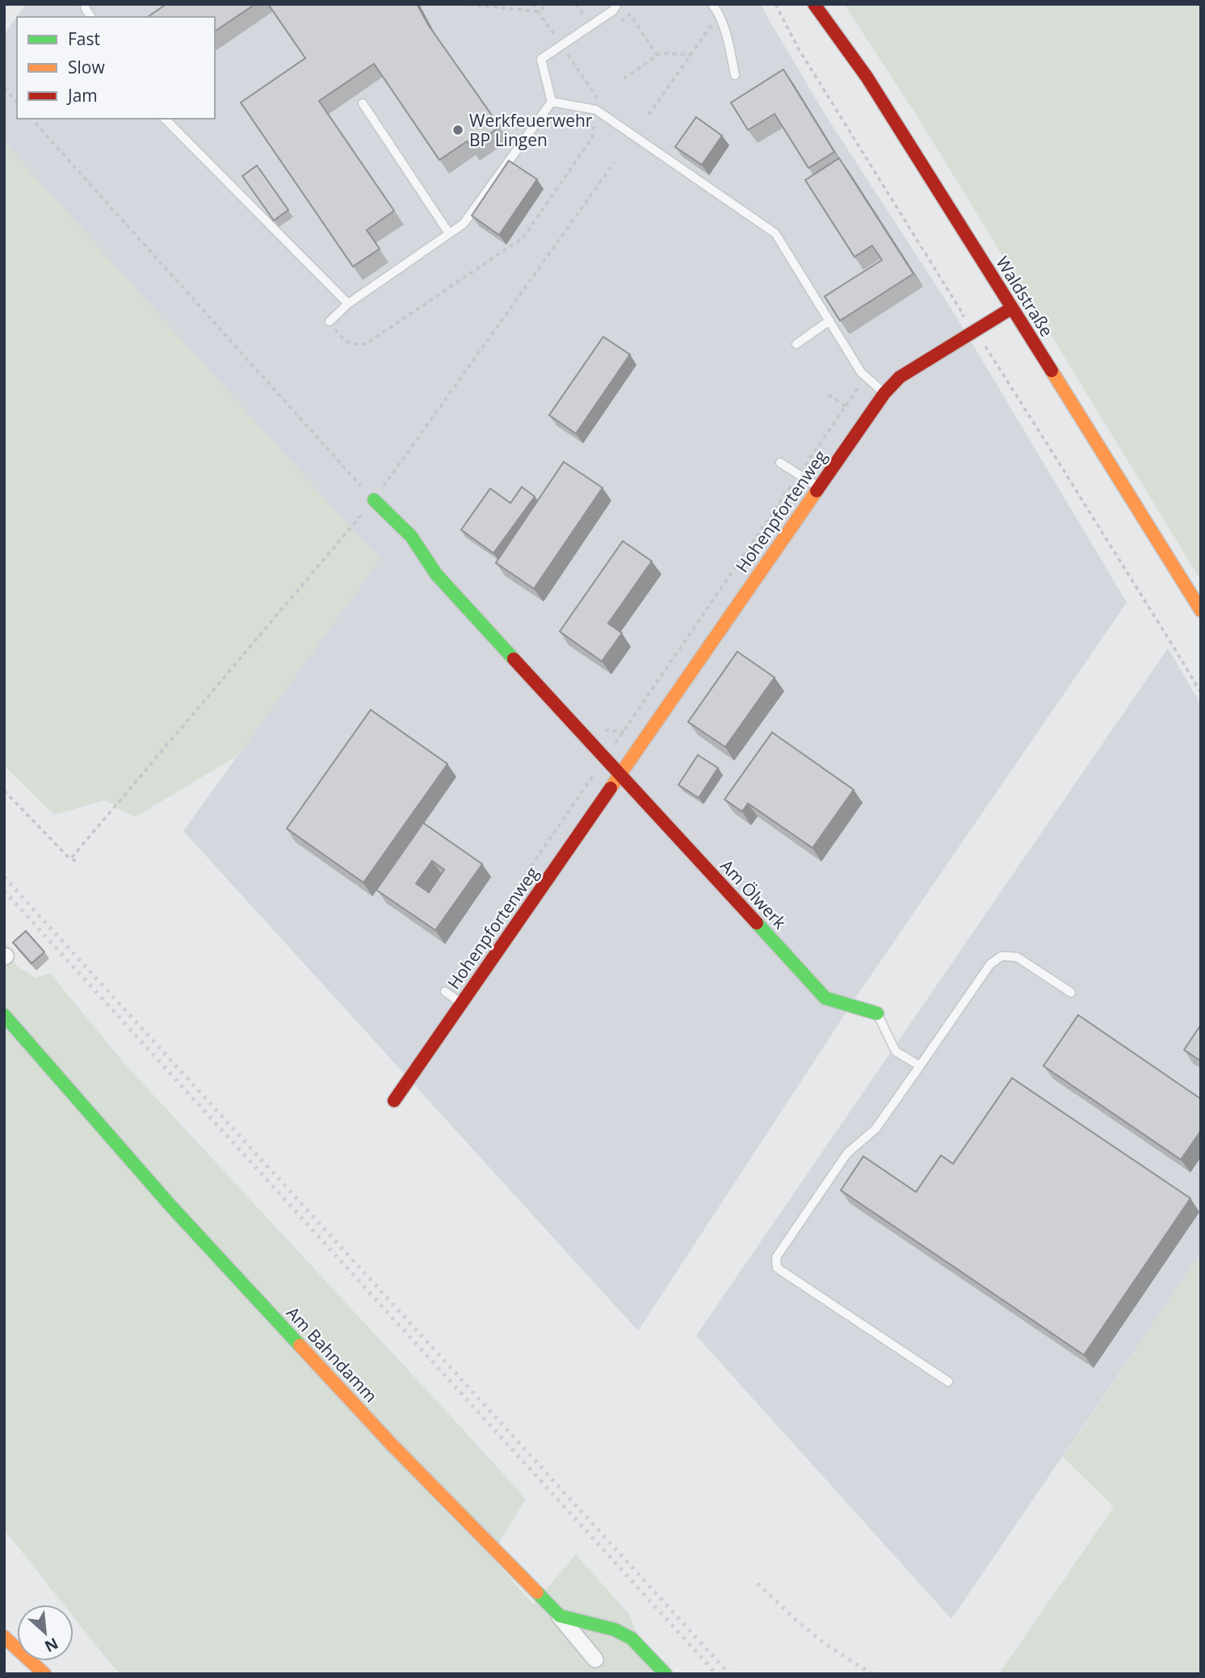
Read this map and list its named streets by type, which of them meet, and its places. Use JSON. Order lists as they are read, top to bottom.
{
  "streets": {
    "street": [
      "Waldstraße",
      "Hohenpfortenweg",
      "Am Ölwerk",
      "Am Bahndamm"
    ]
  },
  "crossings": [
    ["Waldstraße", "Hohenpfortenweg"],
    ["Hohenpfortenweg", "Am Ölwerk"]
  ],
  "places": ["Werkfeuerwehr BP Lingen"],
  "legend": ["Fast", "Slow", "Jam"],
  "north": "bottom right"
}
